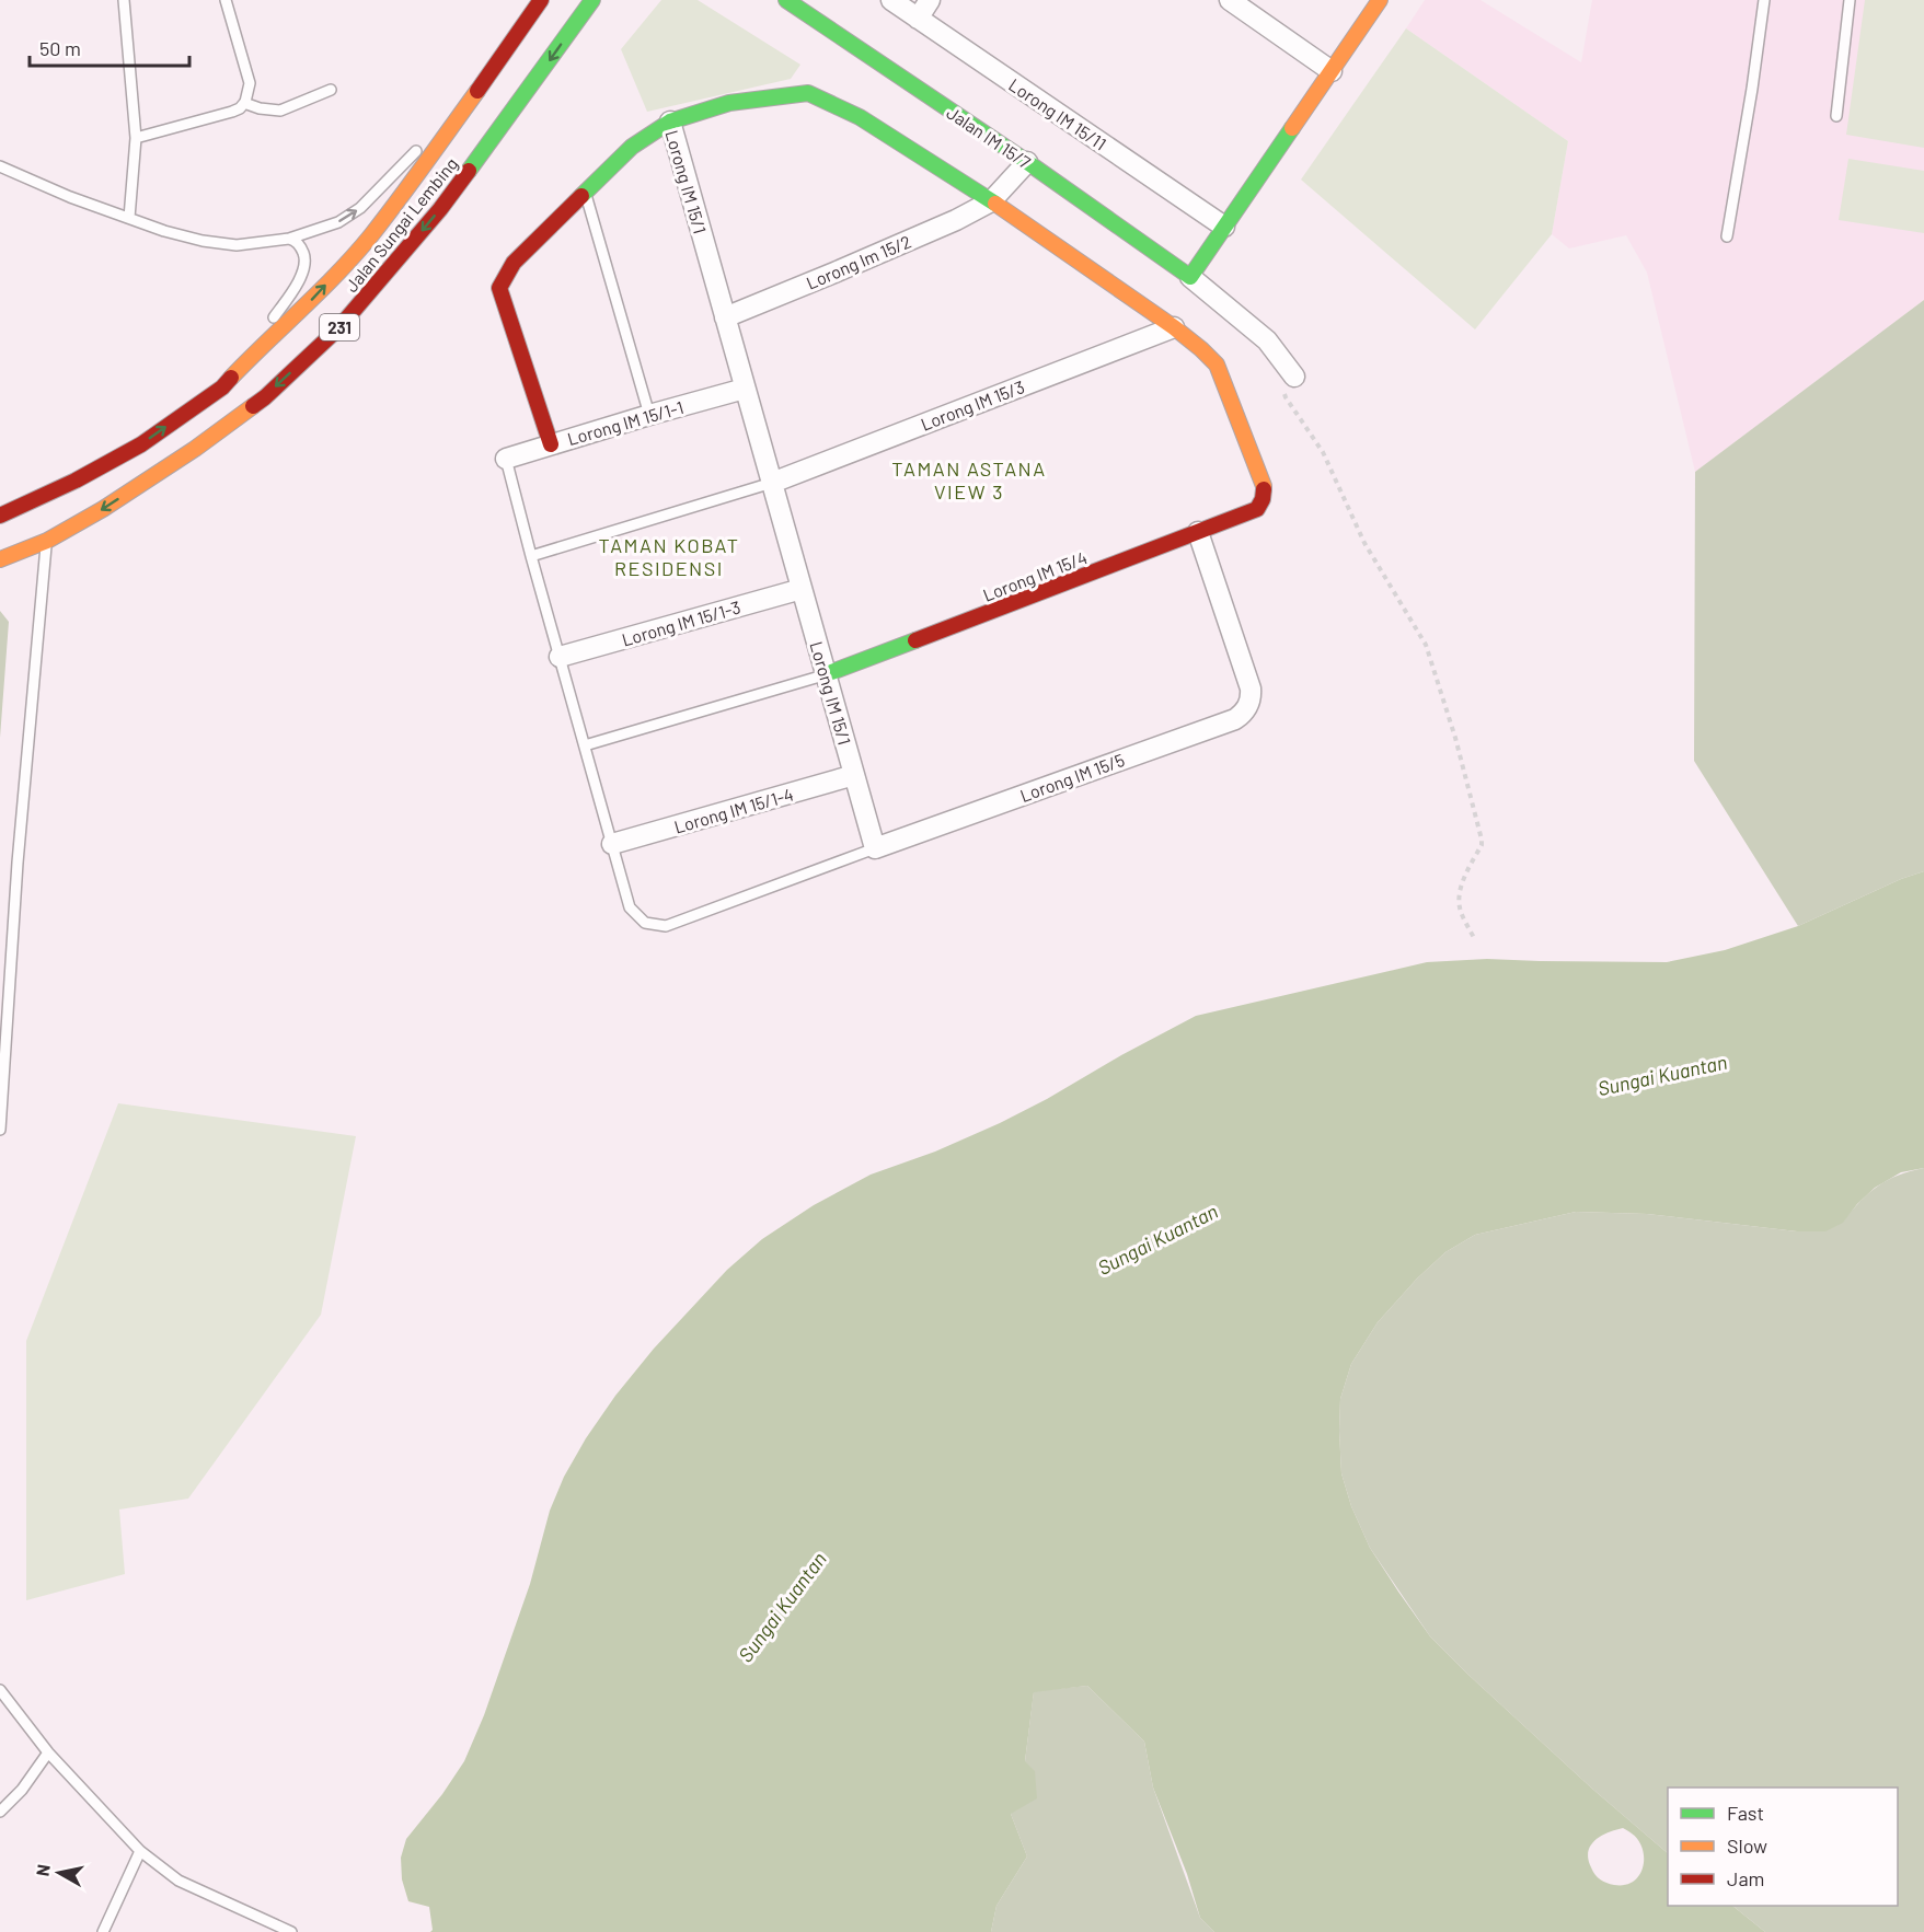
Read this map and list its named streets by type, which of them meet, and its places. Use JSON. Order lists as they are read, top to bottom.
{
  "streets": {
    "street": [
      "Lorong IM 15/11",
      "Jalan IM 15/7",
      "Lorong IM 15/1",
      "Jalan Sungai Lembing",
      "Lorong Im 15/2",
      "231",
      "Lorong IM 15/3",
      "Lorong IM 15/1-1",
      "Lorong IM 15/4",
      "Lorong IM 15/1-3",
      "Lorong IM 15/5",
      "Lorong IM 15/1-4"
    ]
  },
  "crossings": [
    ["Jalan IM 15/7", "Lorong Im 15/2"],
    ["Lorong IM 15/1", "Lorong Im 15/2"],
    ["Lorong IM 15/1", "Lorong IM 15/3"],
    ["Lorong IM 15/1", "Lorong IM 15/1-1"],
    ["Lorong IM 15/1", "Lorong IM 15/4"],
    ["Lorong IM 15/1", "Lorong IM 15/1-3"],
    ["Lorong IM 15/1", "Lorong IM 15/5"],
    ["Lorong IM 15/1", "Lorong IM 15/1-4"],
    ["Lorong IM 15/4", "Lorong IM 15/5"]
  ],
  "districts": ["TAMAN ASTANA VIEW 3", "TAMAN KOBAT RESIDENSI"],
  "water": ["Sungai Kuantan"],
  "legend": ["Fast", "Slow", "Jam"],
  "scale_bar": "50 m",
  "north": "left"
}
